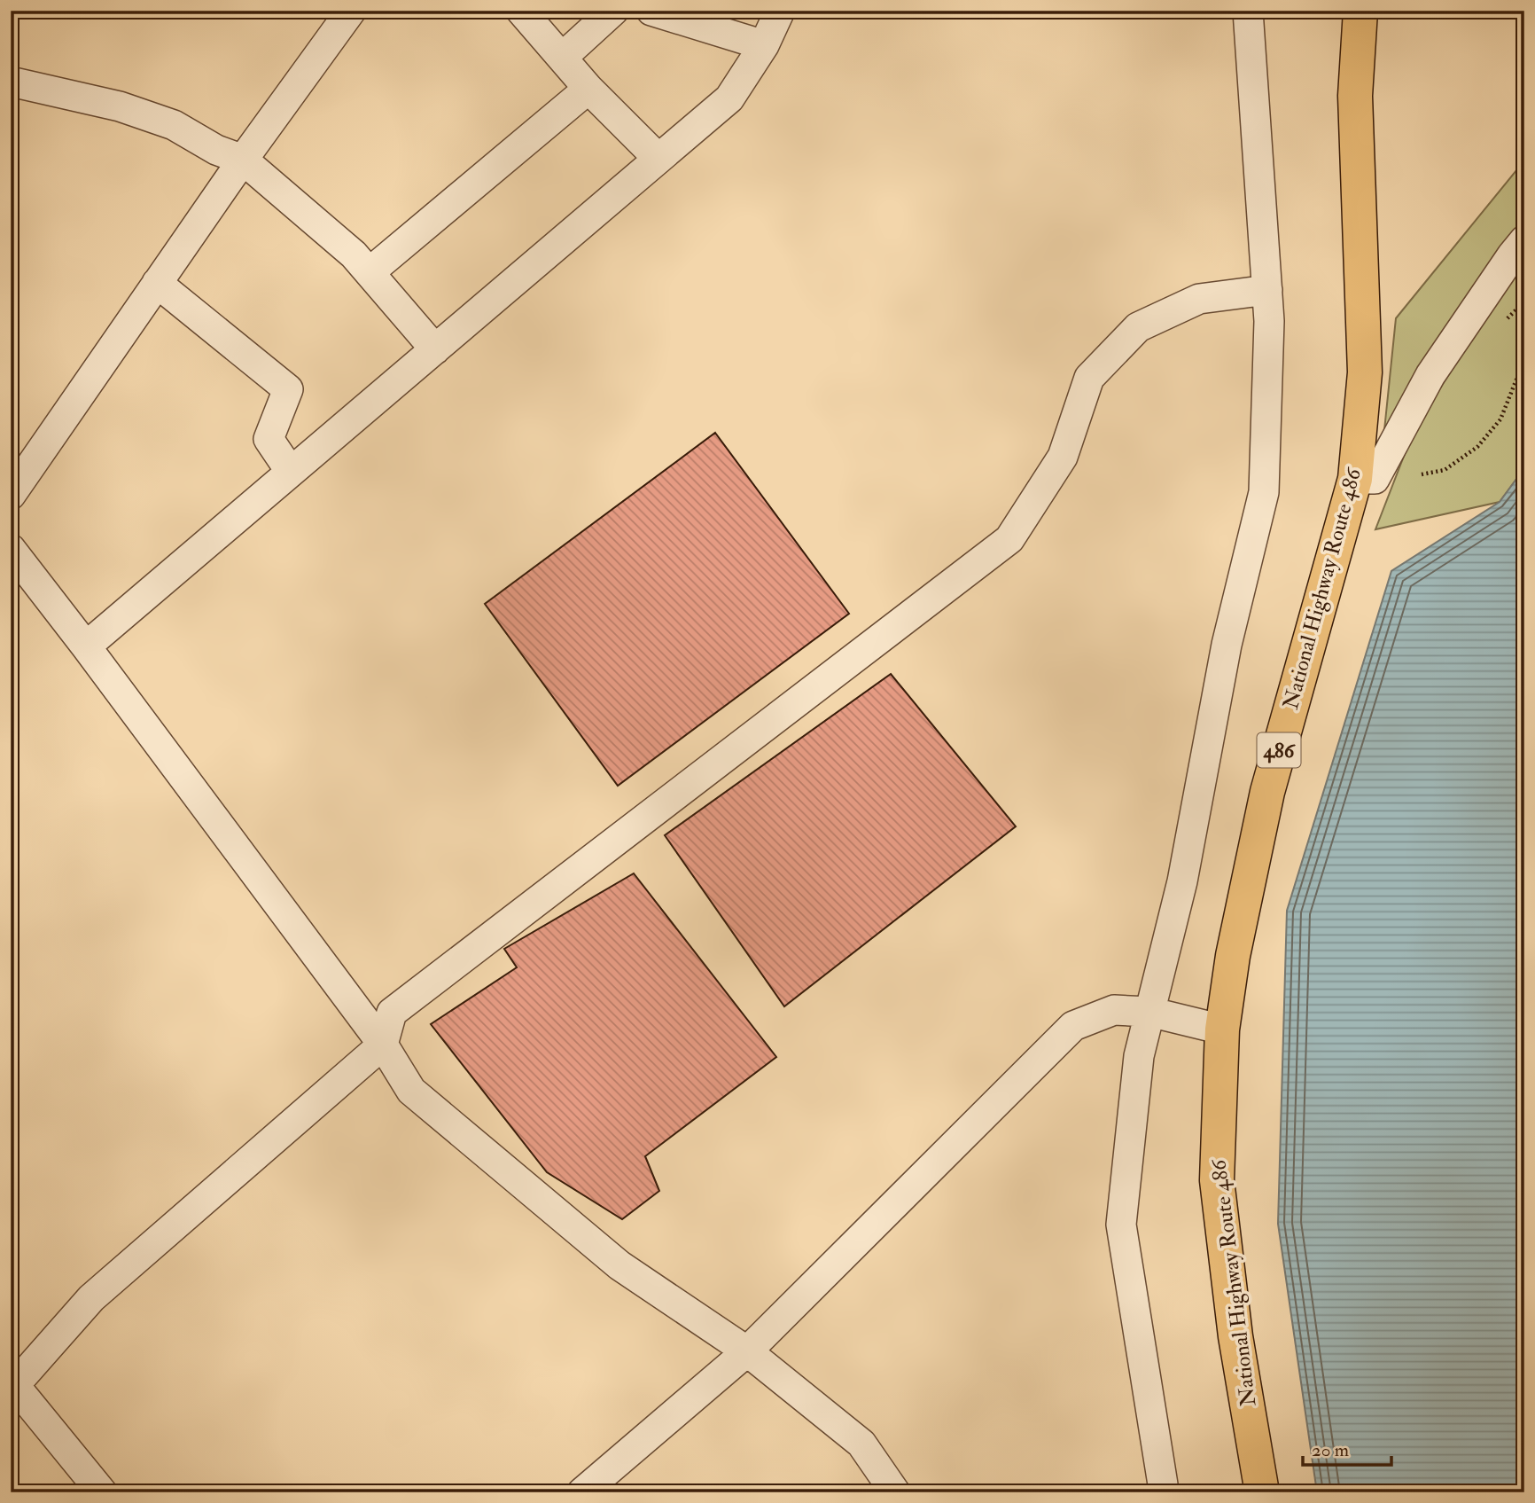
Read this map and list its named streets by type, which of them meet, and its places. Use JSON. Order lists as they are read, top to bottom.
{
  "streets": {
    "highway": ["National Highway Route 486", "486"]
  },
  "scale_bar": "20 m"
}
